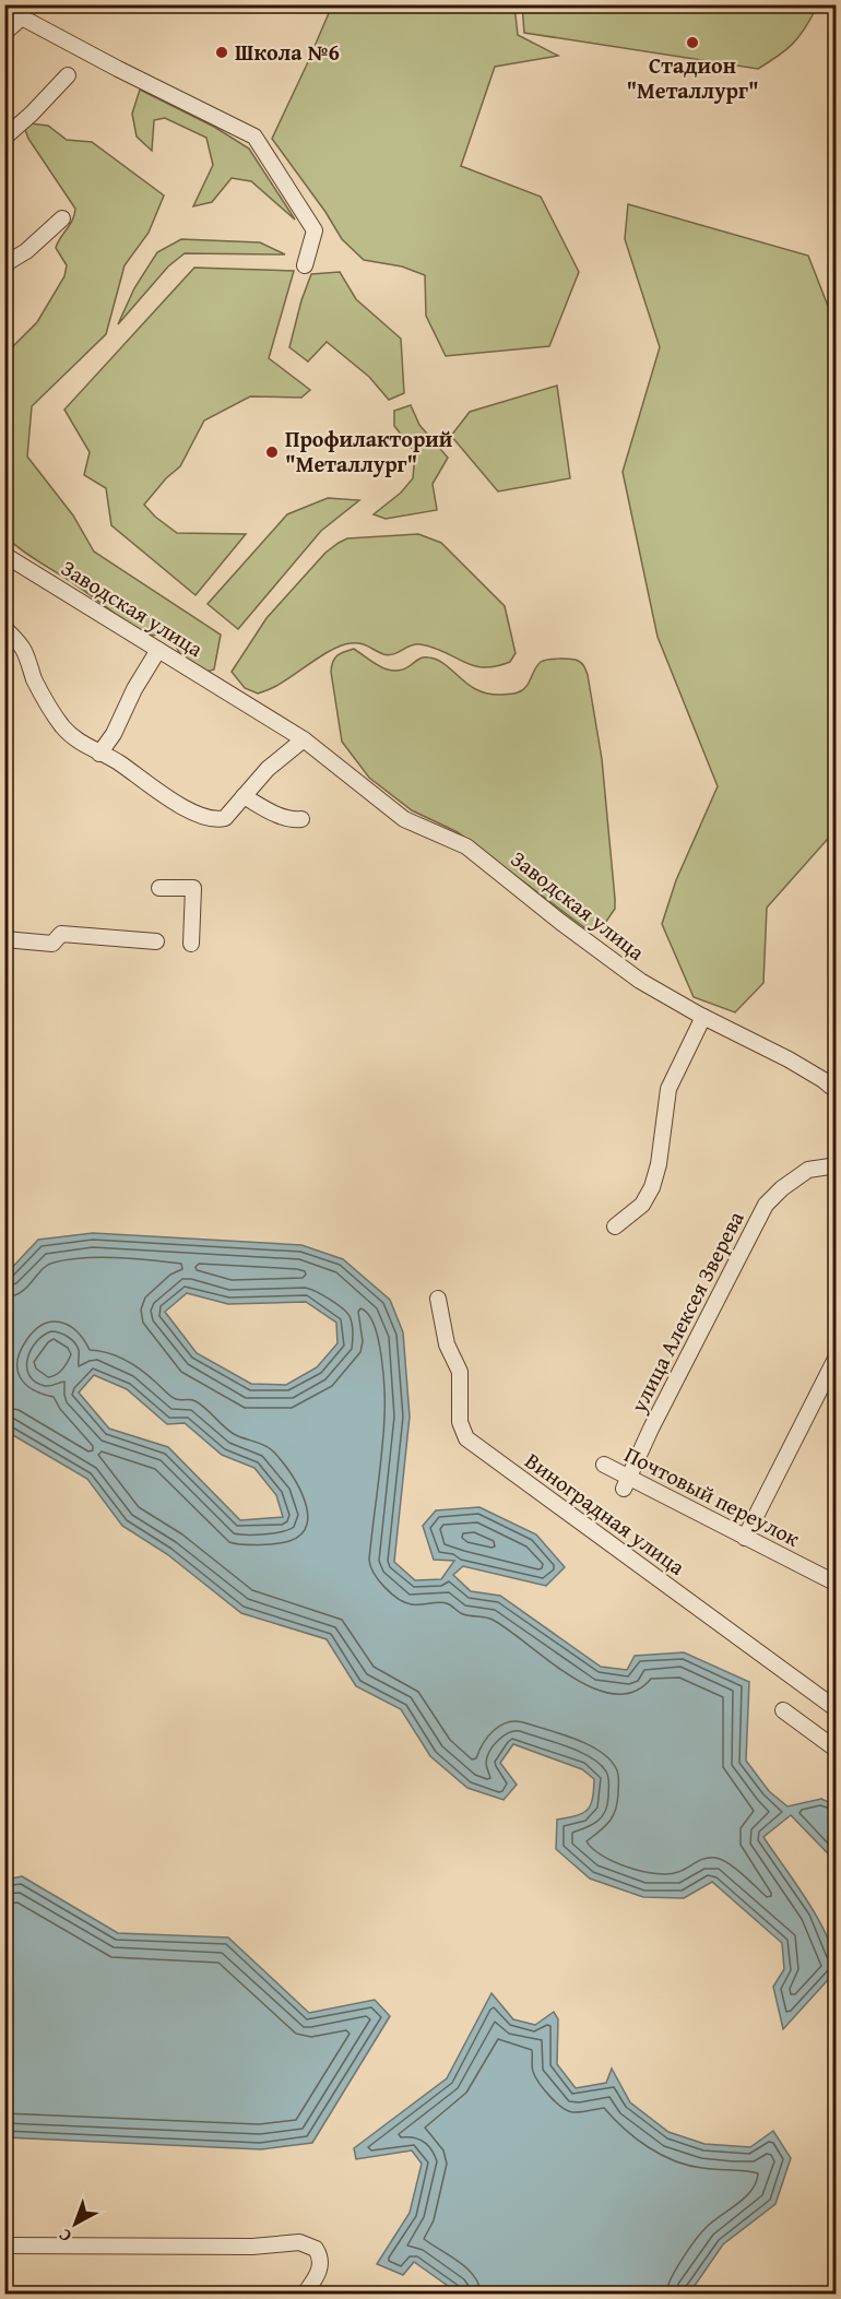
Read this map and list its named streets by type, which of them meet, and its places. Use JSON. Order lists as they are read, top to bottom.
{
  "streets": {
    "street": [
      "Заводская улица",
      "улица Алексея Зверева",
      "Почтовый переулок",
      "Виноградная улица"
    ]
  },
  "crossings": [
    ["улица Алексея Зверева", "Почтовый переулок"]
  ],
  "places": ["Стадион \"Металлург\"", "Школа №6", "Профилакторий \"Металлург\""],
  "north": "bottom left"
}
